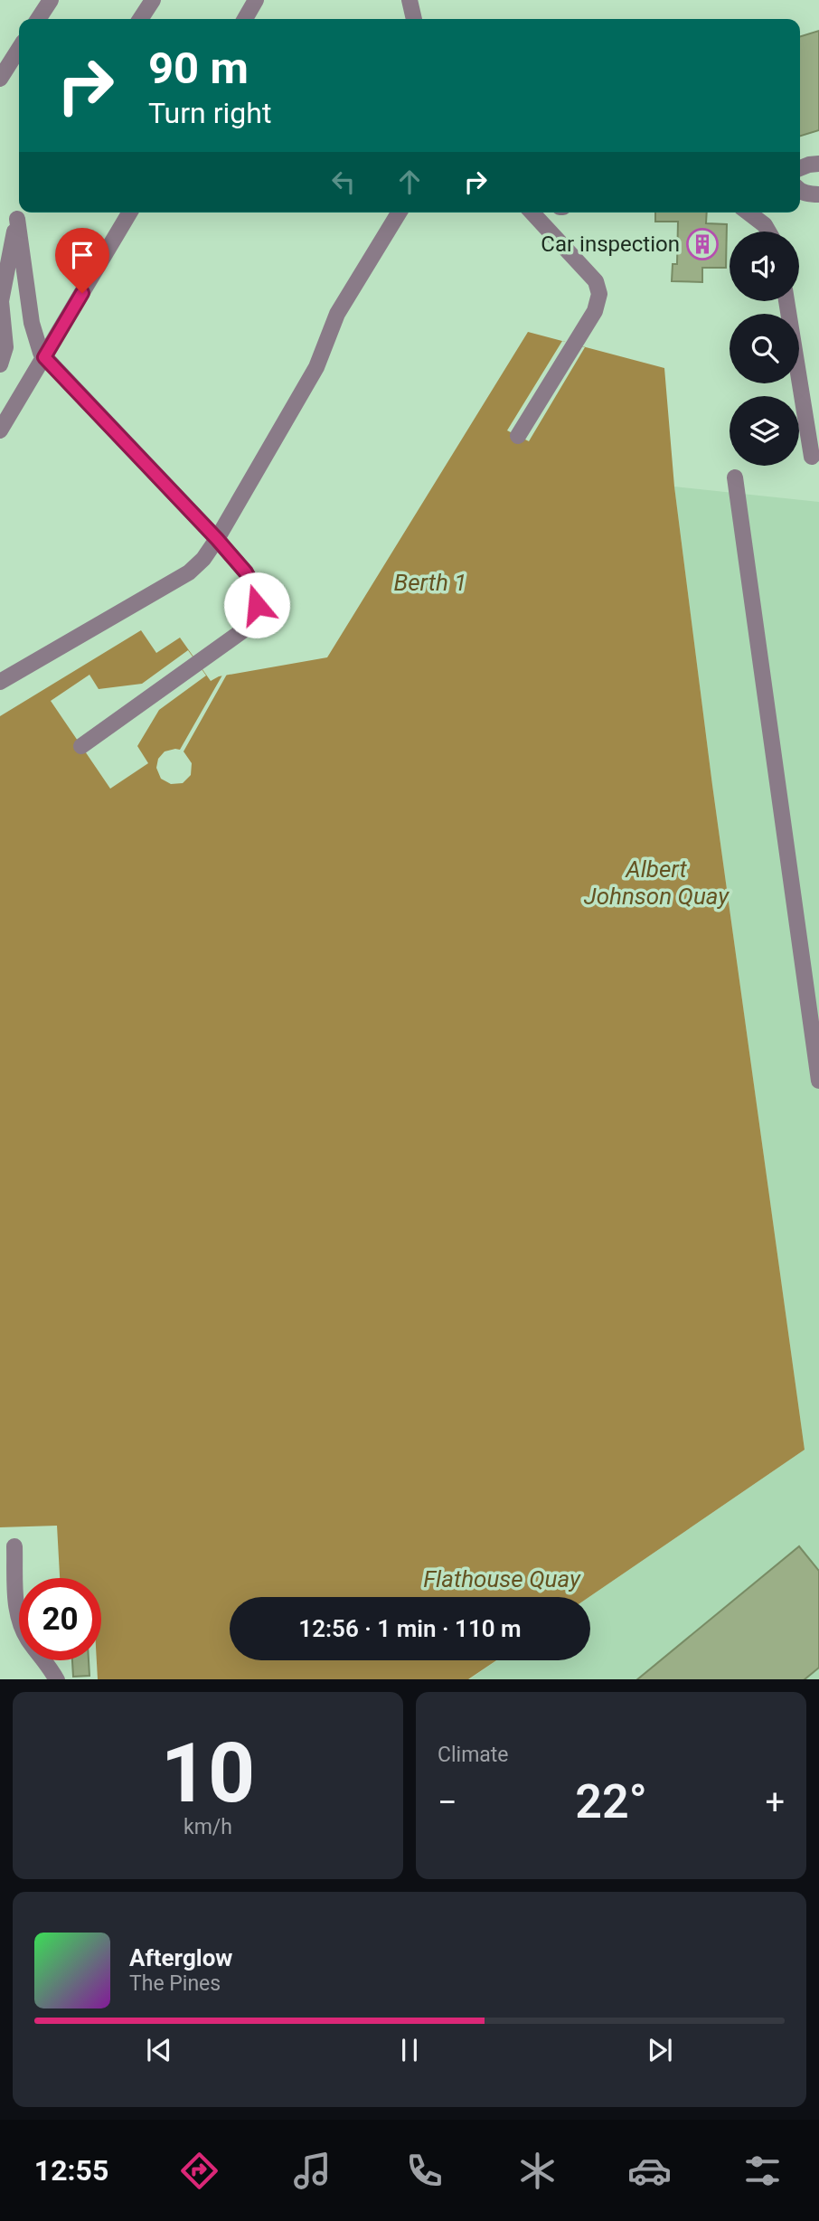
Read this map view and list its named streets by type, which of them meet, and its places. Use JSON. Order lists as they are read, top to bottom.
{
  "water": ["Berth 1", "Albert Johnson Quay", "Flathouse Quay"],
  "places": {
    "building": ["Car inspection"]
  },
  "page": {
    "turn": ["90 m", "Turn right"],
    "limit": "20",
    "trip": "12:56 · 1 min · 110 m",
    "tile": [
      ["10", "km/h"],
      "Climate"
    ],
    "heat": ["−", "22°", "+"],
    "song": ["Afterglow", "The Pines"],
    "tabs": "12:55"
  }
}
